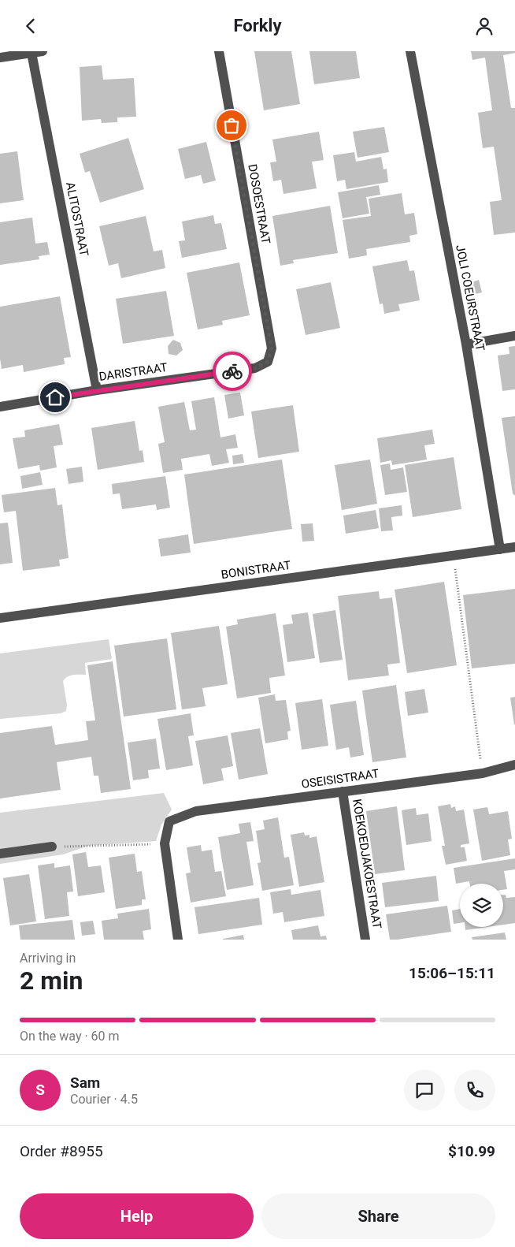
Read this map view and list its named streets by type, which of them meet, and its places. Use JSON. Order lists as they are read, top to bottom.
{
  "streets": {
    "street": [
      "DOSOESTRAAT",
      "ALITOSTRAAT",
      "JOLI COEURSTRAAT",
      "DARISTRAAT",
      "BONISTRAAT",
      "OSEISISTRAAT",
      "KOEKOEDJAKOESTRAAT"
    ]
  },
  "crossings": [
    ["DOSOESTRAAT", "DARISTRAAT"],
    ["ALITOSTRAAT", "DARISTRAAT"],
    ["JOLI COEURSTRAAT", "BONISTRAAT"],
    ["OSEISISTRAAT", "KOEKOEDJAKOESTRAAT"]
  ],
  "page": {
    "header": "Forkly",
    "heading": ["2 min", "Arriving in", "15:06–15:11"],
    "panel": [
      "Sam",
      "Courier · 4.5",
      "Order #8955",
      "$10.99"
    ],
    "bar": "On the way · 60 m",
    "round": "S",
    "buttons": ["Help", "Share"]
  }
}
